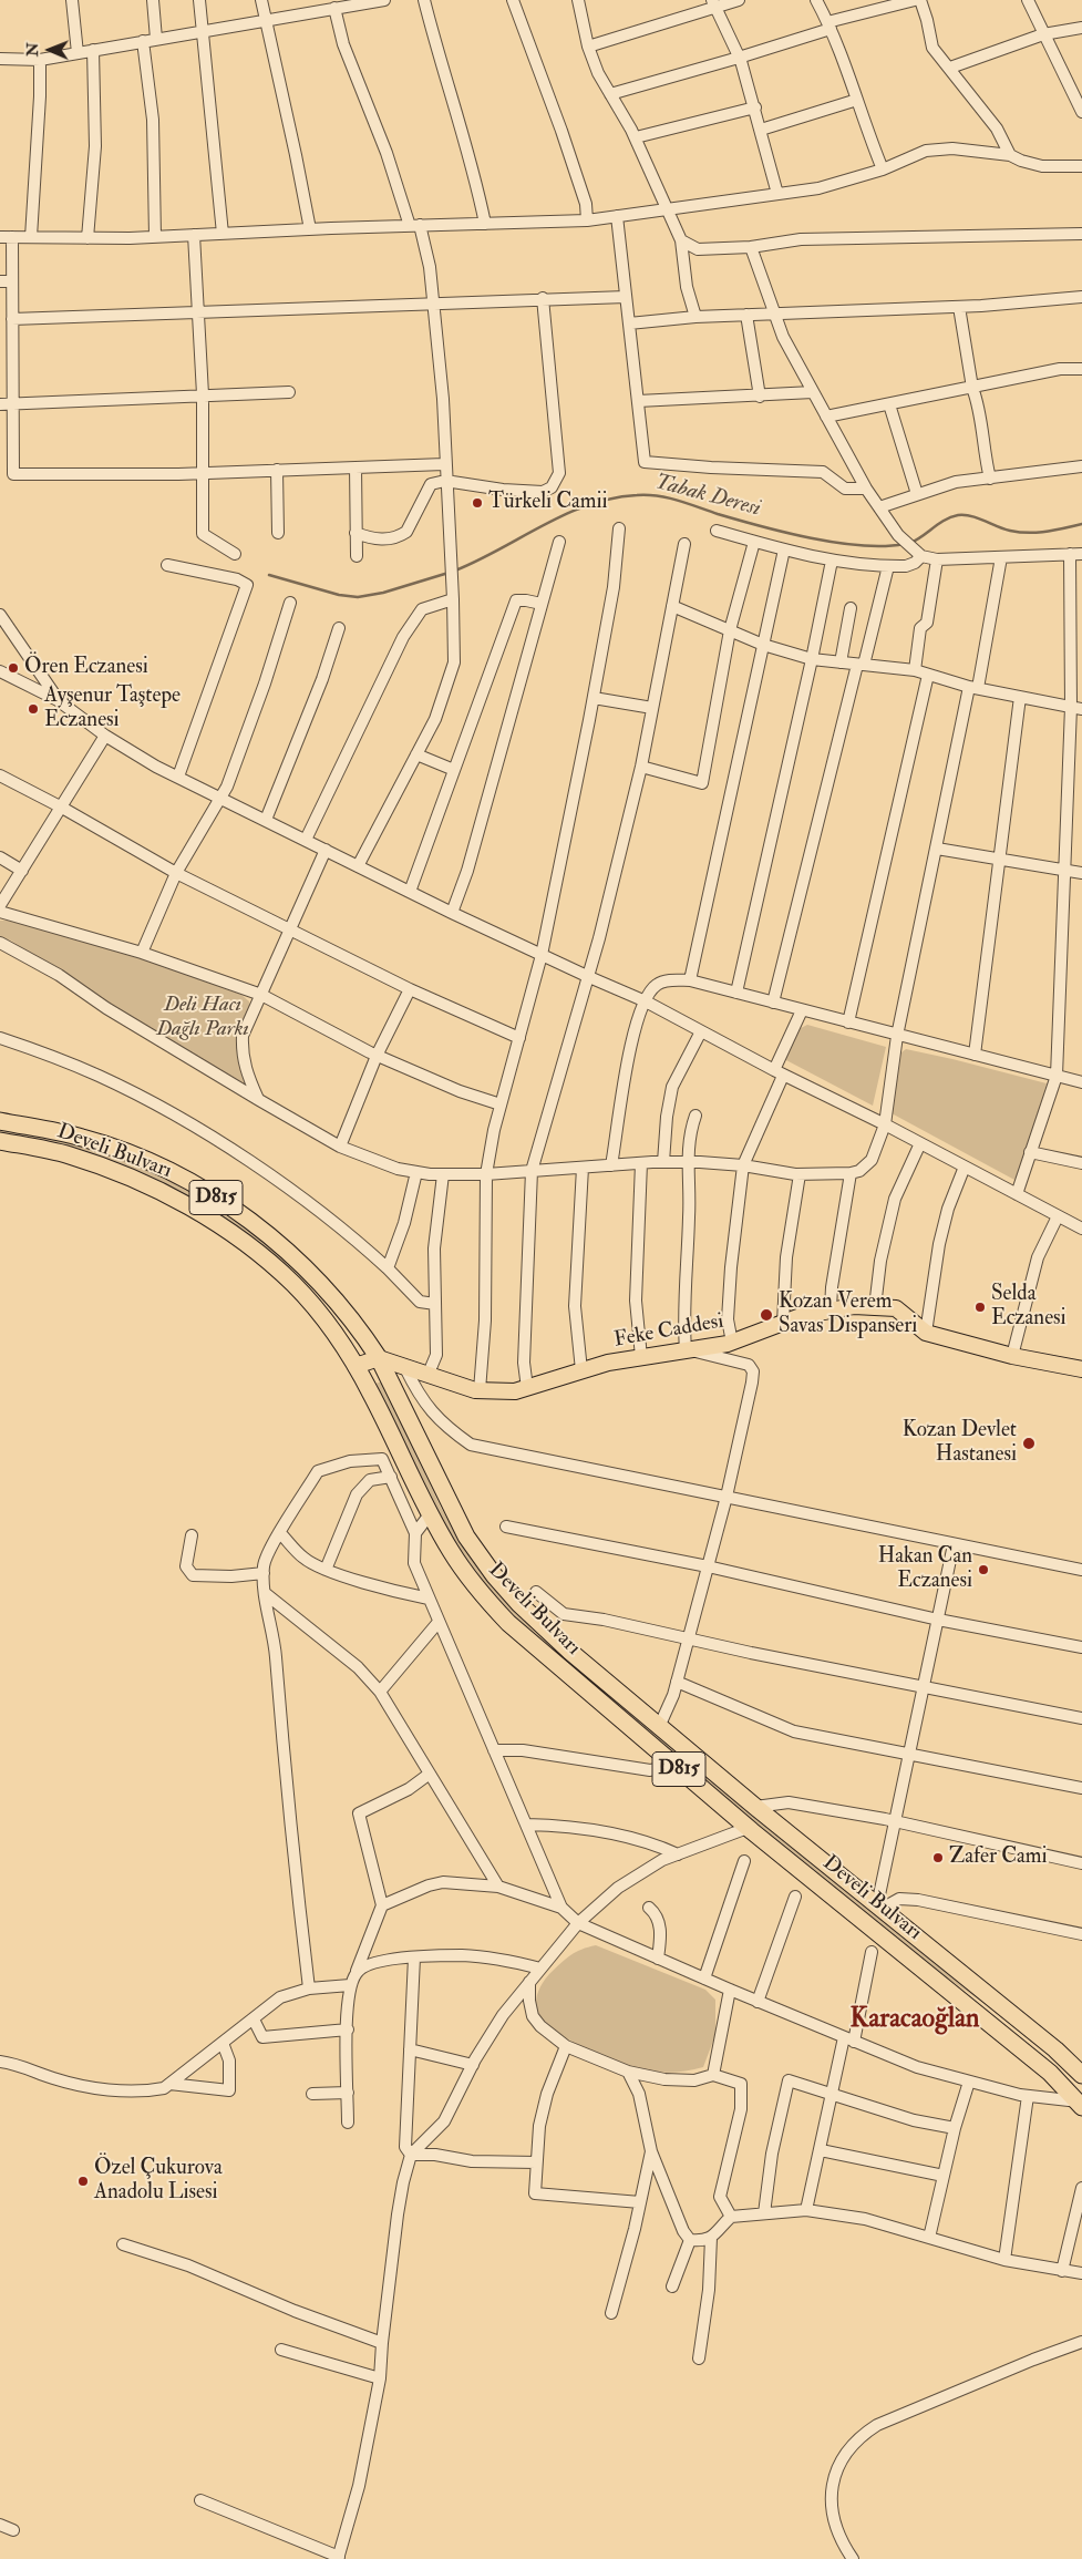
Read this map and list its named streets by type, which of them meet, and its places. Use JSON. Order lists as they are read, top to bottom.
{
  "streets": {
    "highway": ["Develi Bulvarı", "D815"],
    "main road": ["Feke Caddesi"]
  },
  "crossings": [
    ["Develi Bulvarı", "Feke Caddesi"]
  ],
  "districts": ["Karacaoğlan"],
  "water": ["Tabak Deresi"],
  "parks": ["Deli Hacı Dağlı Parkı"],
  "places": [
    "Türkeli Camii",
    "Ören Eczanesi",
    "Ayşenur Taştepe Eczanesi",
    "Selda Eczanesi",
    "Kozan Verem Savas Dispanseri",
    "Kozan Devlet Hastanesi",
    "Hakan Can Eczanesi",
    "Zafer Cami",
    "Özel Çukurova Anadolu Lisesi"
  ],
  "north": "left"
}
